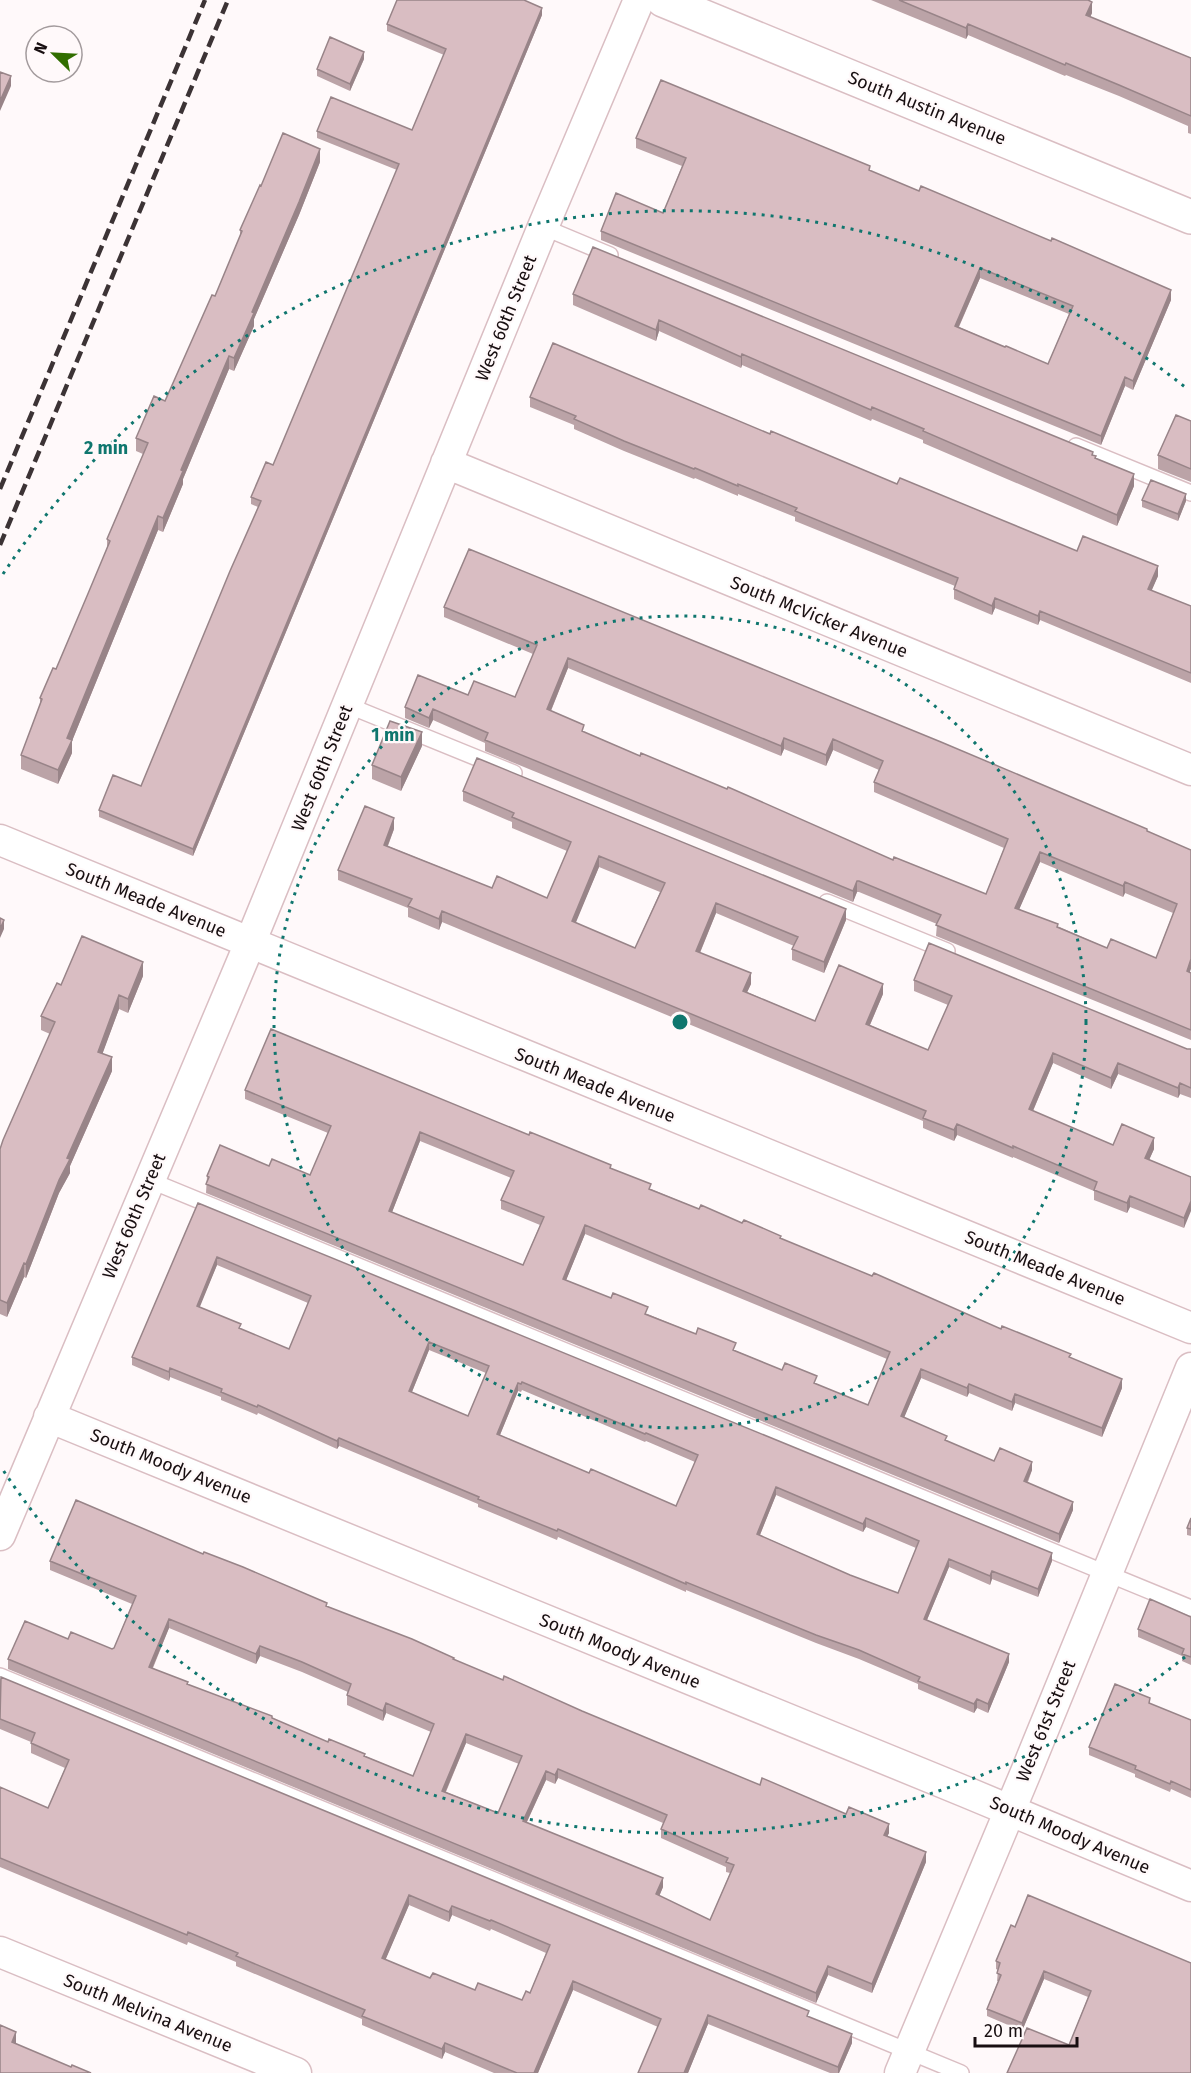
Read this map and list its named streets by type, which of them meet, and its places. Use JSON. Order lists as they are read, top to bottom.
{
  "streets": {
    "street": [
      "South Austin Avenue",
      "West 60th Street",
      "South McVicker Avenue",
      "South Meade Avenue",
      "South Moody Avenue",
      "West 61st Street",
      "South Melvina Avenue"
    ]
  },
  "crossings": [
    ["West 60th Street", "South McVicker Avenue"],
    ["West 60th Street", "South Meade Avenue"],
    ["West 60th Street", "South Moody Avenue"],
    ["South Moody Avenue", "West 61st Street"]
  ],
  "scale_bar": "20 m",
  "north": "top left",
  "rings": ["2 min", "1 min"]
}
